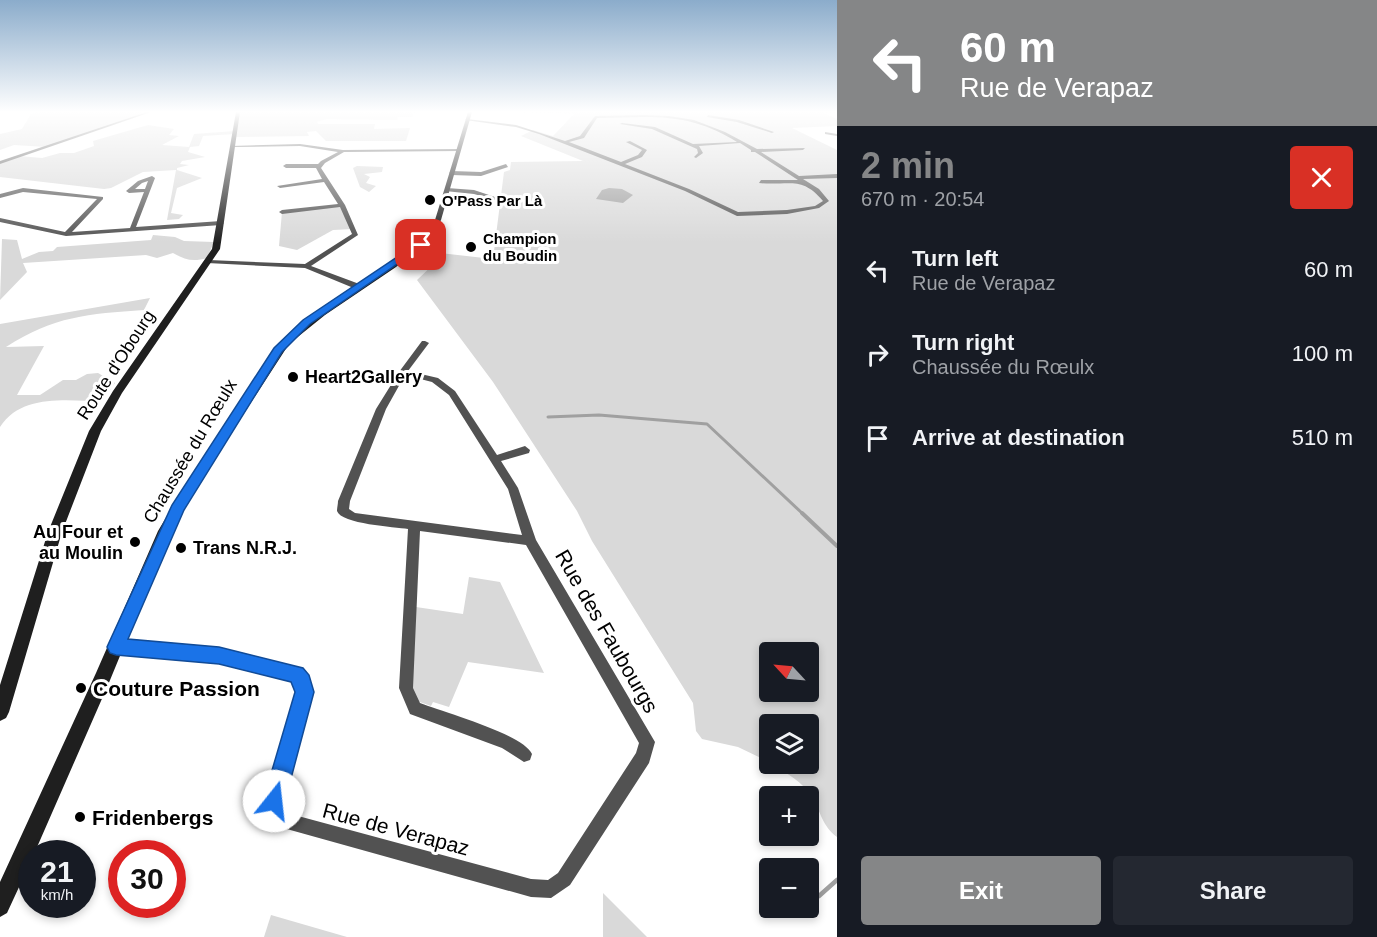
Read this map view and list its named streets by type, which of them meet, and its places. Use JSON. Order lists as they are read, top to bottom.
{
  "streets": {
    "main road": ["Route d'Obourg", "Chaussée du Rœulx"],
    "street": ["Rue des Faubourgs", "Rue de Verapaz"]
  },
  "crossings": [
    ["Chaussée du Rœulx", "Rue de Verapaz"],
    ["Rue des Faubourgs", "Rue de Verapaz"]
  ],
  "places": [
    "O'Pass Par Là",
    "Champion du Boudin",
    "Heart2Gallery",
    "Au Four et au Moulin",
    "Trans N.R.J.",
    "Couture Passion",
    "Fridenbergs"
  ],
  "north": "top left",
  "page": {
    "turn": ["60 m", "Rue de Verapaz"],
    "heading": ["2 min", "670 m · 20:54"],
    "list": [
      {
        "name": "Turn left",
        "note": "Rue de Verapaz",
        "value": "60 m"
      },
      {
        "name": "Turn right",
        "note": "Chaussée du Rœulx",
        "value": "100 m"
      },
      {
        "name": "Arrive at destination",
        "value": "510 m"
      }
    ],
    "map_buttons": ["+", "−"],
    "speed": "21 km/h",
    "limit": "30",
    "buttons": ["Exit", "Share"]
  }
}
